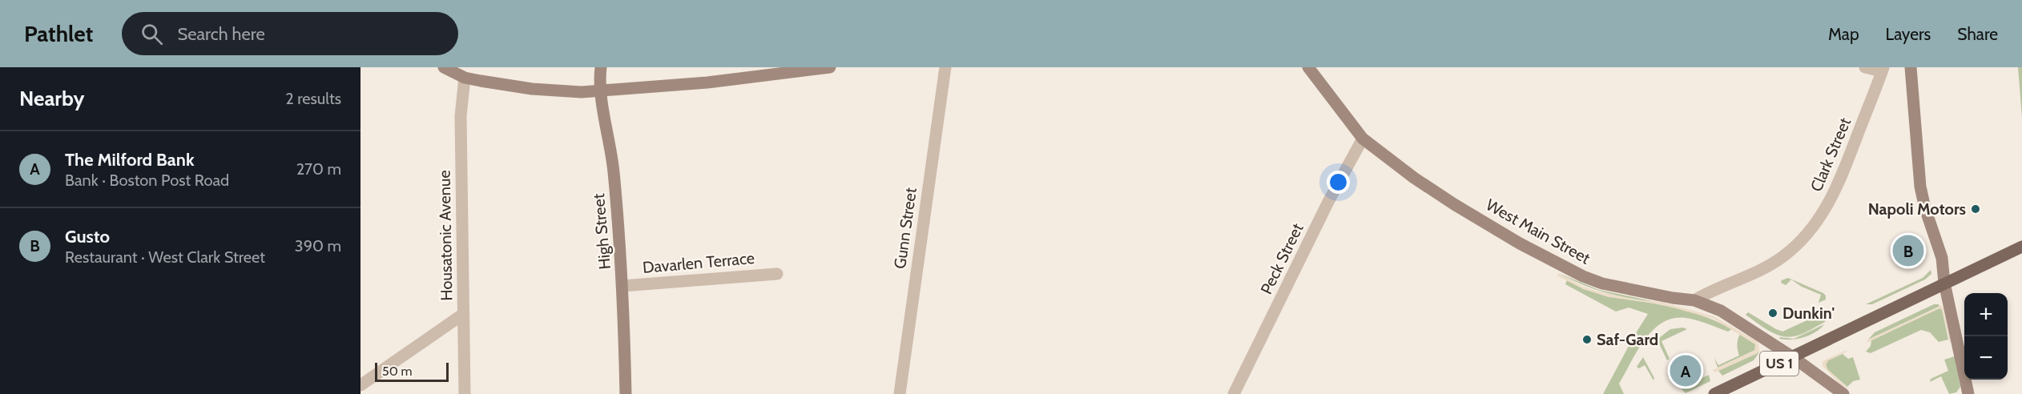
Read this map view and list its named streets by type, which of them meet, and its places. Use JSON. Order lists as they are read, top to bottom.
{
  "streets": {
    "main road": ["High Street", "West Main Street", "US 1"],
    "street": [
      "Clark Street",
      "Gunn Street",
      "Housatonic Avenue",
      "Peck Street",
      "Davarlen Terrace"
    ]
  },
  "crossings": [
    ["Clark Street", "West Main Street"],
    ["High Street", "Davarlen Terrace"],
    ["West Main Street", "Peck Street"],
    ["West Main Street", "US 1"]
  ],
  "places": ["Napoli Motors", "Dunkin'", "Saf-Gard"],
  "scale_bar": "50 m",
  "page": {
    "header": "Pathlet",
    "search": "Search here",
    "nav": ["Map", "Layers", "Share"],
    "heading": ["Nearby", "2 results"],
    "list": [
      {
        "mark": "A",
        "name": "The Milford Bank",
        "note": "Bank · Boston Post Road",
        "value": "270 m"
      },
      {
        "mark": "B",
        "name": "Gusto",
        "note": "Restaurant · West Clark Street",
        "value": "390 m"
      }
    ],
    "pins": ["B", "A"],
    "map_buttons": ["+", "−"],
    "scale": "50 m"
  }
}
